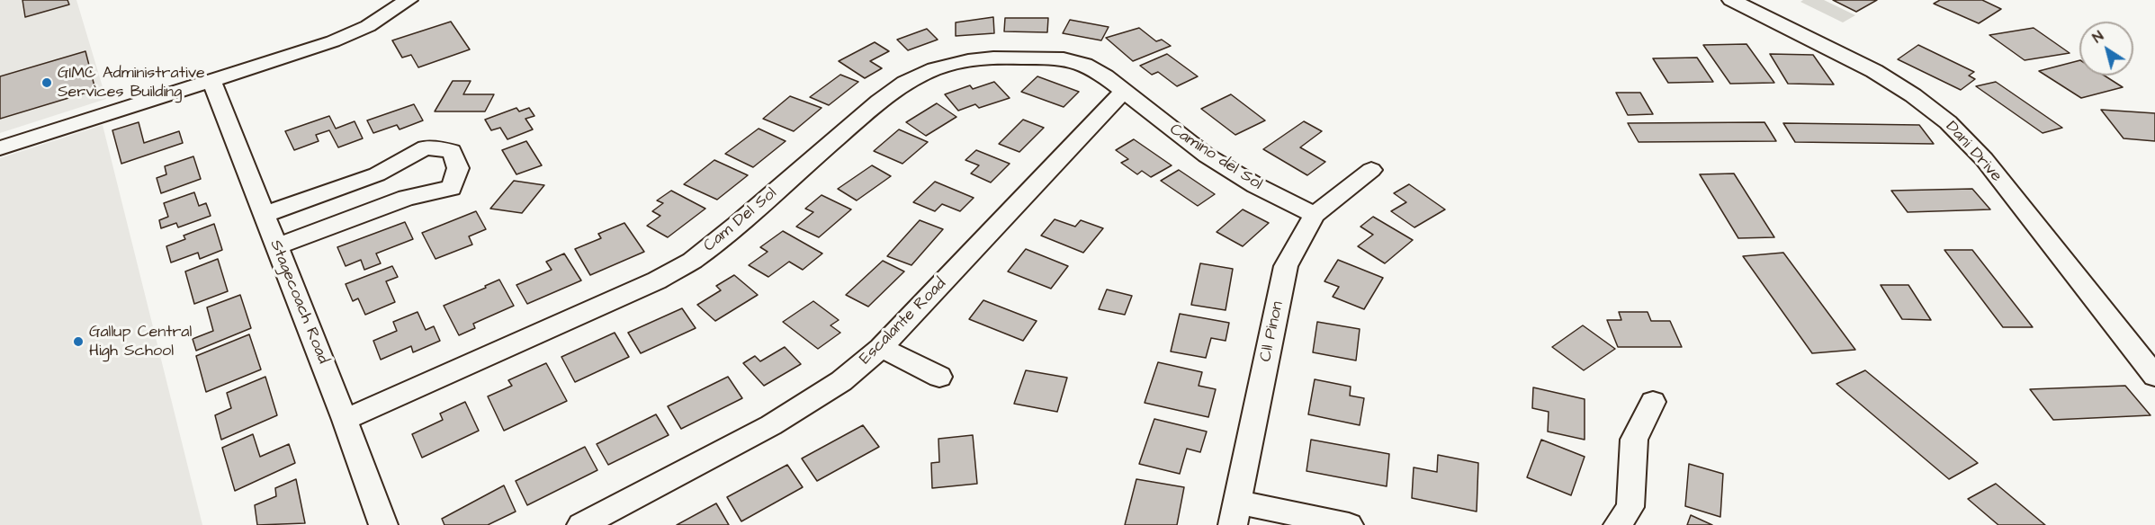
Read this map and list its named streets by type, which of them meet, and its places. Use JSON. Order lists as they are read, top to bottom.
{
  "streets": {
    "street": [
      "Dani Drive",
      "Camino del Sol",
      "Cam Del Sol",
      "Stagecoach Road",
      "Escalante Road",
      "Cll Pinon"
    ]
  },
  "crossings": [
    ["Camino del Sol", "Cam Del Sol"],
    ["Camino del Sol", "Escalante Road"],
    ["Camino del Sol", "Cll Pinon"],
    ["Cam Del Sol", "Stagecoach Road"],
    ["Cam Del Sol", "Escalante Road"]
  ],
  "places": ["GIMC Administrative Services Building", "Gallup Central High School"],
  "north": "top left"
}
